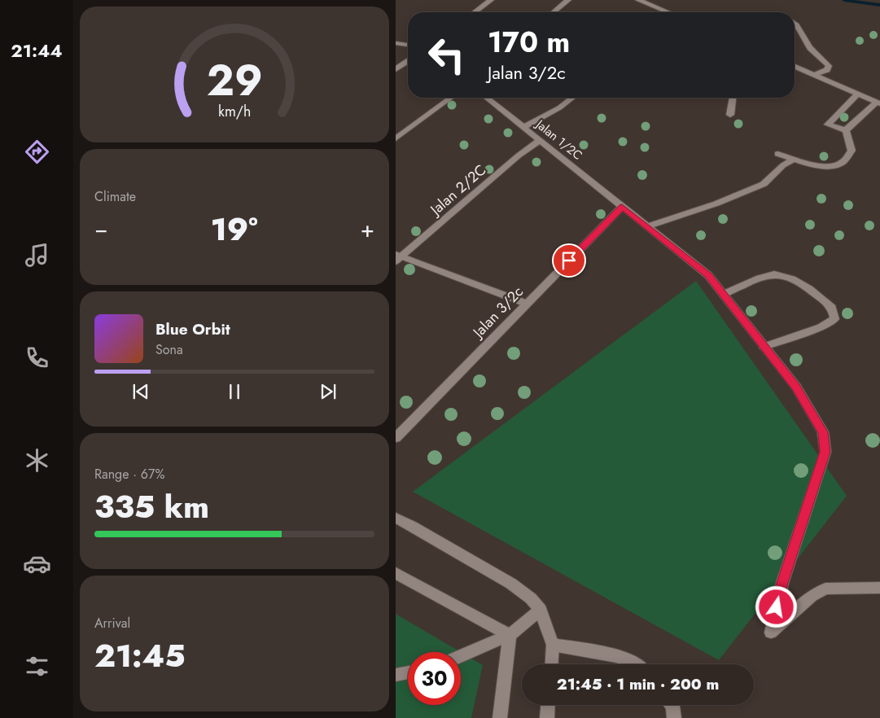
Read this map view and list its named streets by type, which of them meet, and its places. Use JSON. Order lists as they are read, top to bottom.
{
  "streets": {
    "street": ["Jalan 1/2C", "Jalan 2/2C", "Jalan 3/2c"]
  },
  "crossings": [
    ["Jalan 1/2C", "Jalan 2/2C"],
    ["Jalan 1/2C", "Jalan 3/2c"]
  ],
  "page": {
    "tabs": "21:44",
    "turn": ["170 m", "Jalan 3/2c"],
    "tile": [
      "Climate",
      ["Range · 67%", "335 km"],
      ["Arrival", "21:45"]
    ],
    "heat": ["−", "19°", "+"],
    "song": ["Blue Orbit", "Sona"],
    "limit": "30",
    "trip": "21:45 · 1 min · 200 m",
    "gauge": ["29", "km/h"]
  }
}
